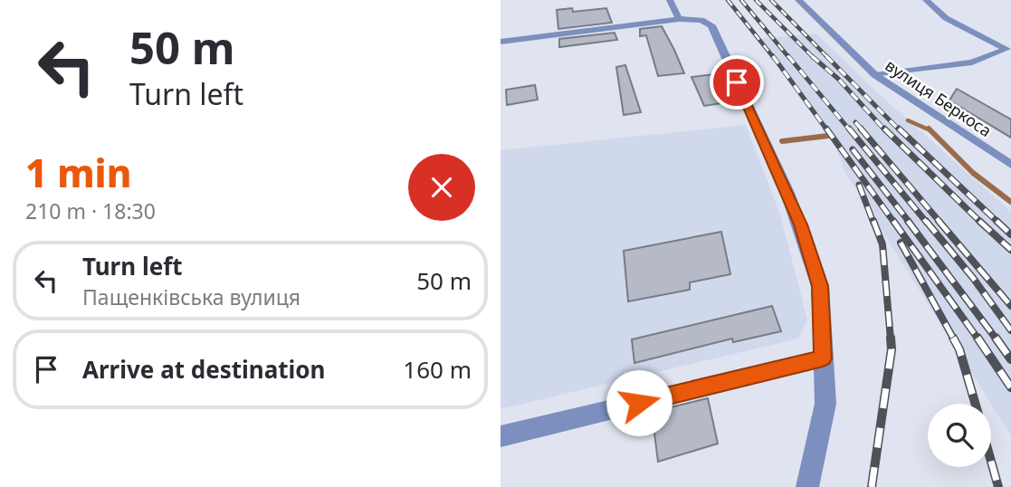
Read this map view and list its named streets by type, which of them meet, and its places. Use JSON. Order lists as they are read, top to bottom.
{
  "streets": {
    "street": ["вулиця Беркоса"]
  },
  "page": {
    "turn": ["50 m", "Turn left"],
    "heading": ["1 min", "210 m · 18:30"],
    "list": [
      {
        "name": "Turn left",
        "note": "Пащенківська вулиця",
        "value": "50 m"
      },
      {
        "name": "Arrive at destination",
        "value": "160 m"
      }
    ]
  }
}
